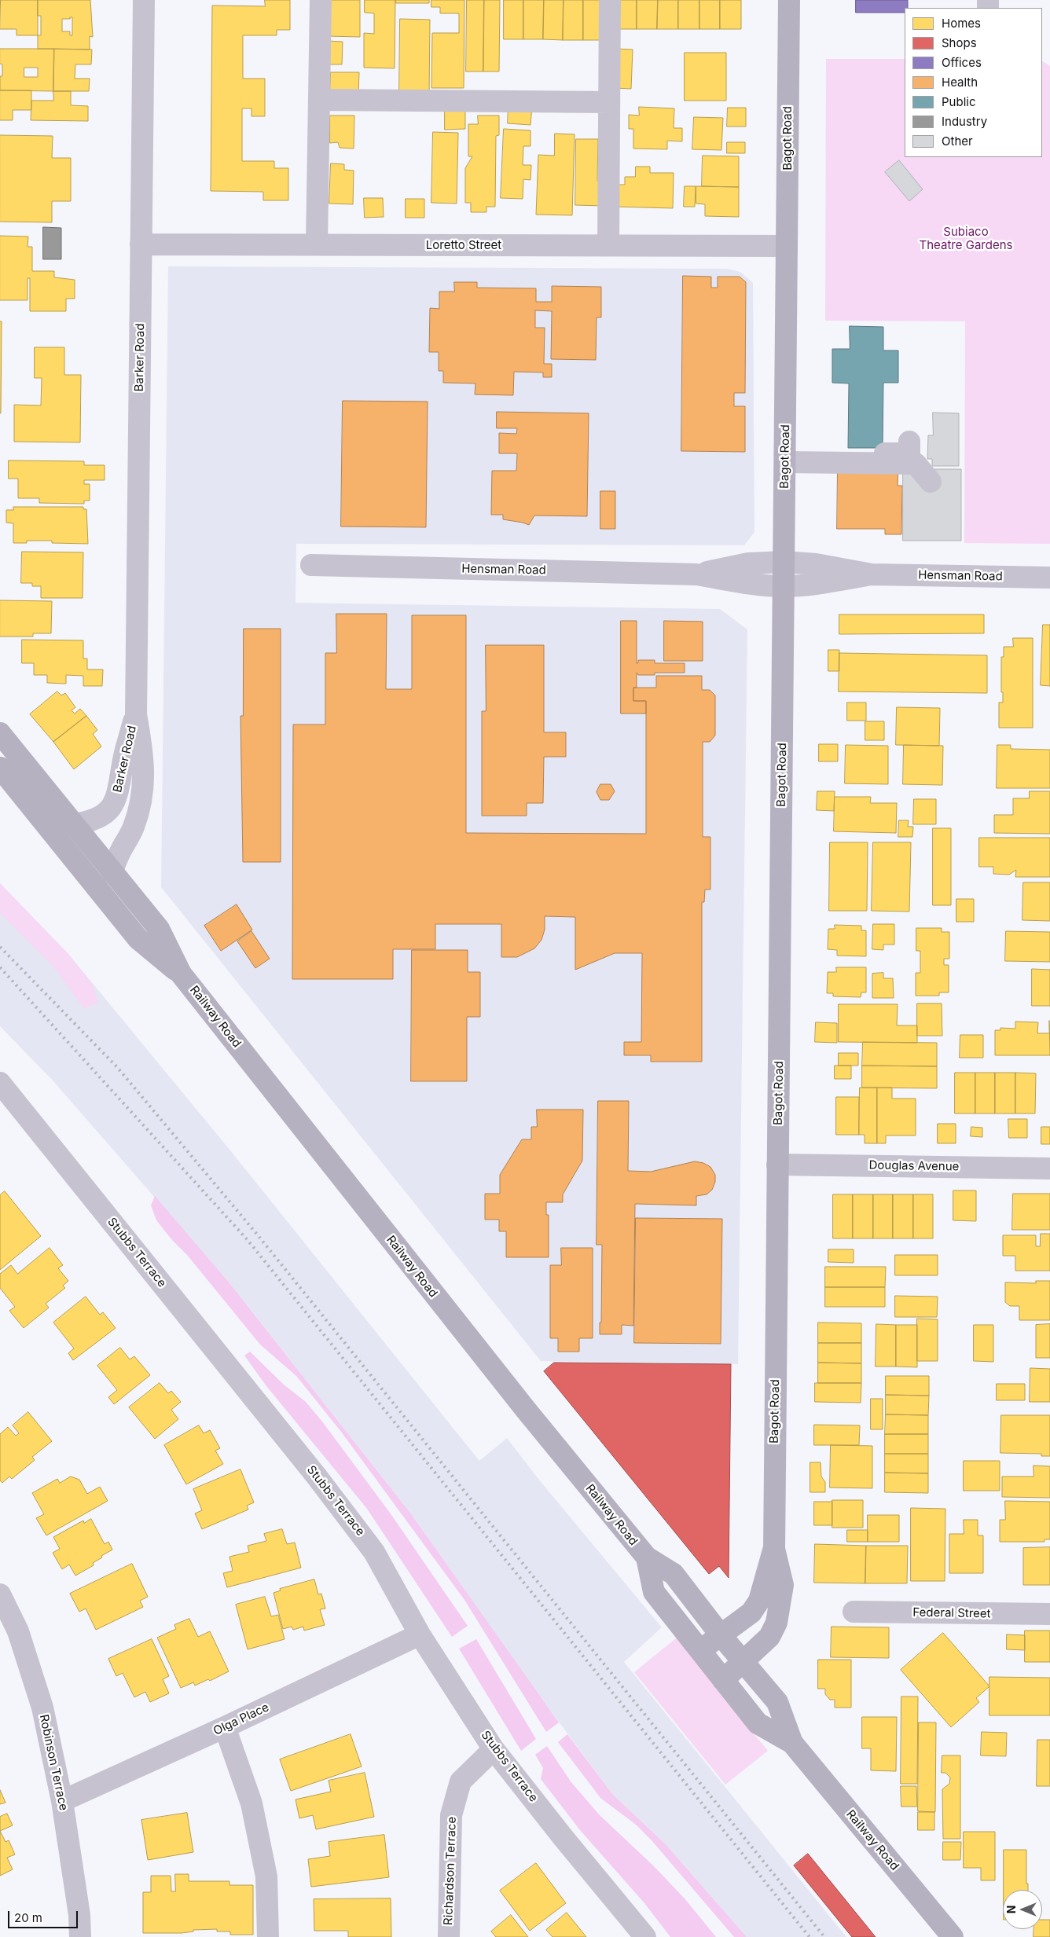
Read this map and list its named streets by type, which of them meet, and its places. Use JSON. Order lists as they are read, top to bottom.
{
  "streets": {
    "main road": ["Bagot Road", "Railway Road"],
    "street": [
      "Loretto Street",
      "Barker Road",
      "Hensman Road",
      "Douglas Avenue",
      "Stubbs Terrace",
      "Federal Street",
      "Olga Place",
      "Robinson Terrace",
      "Richardson Terrace"
    ]
  },
  "crossings": [
    ["Bagot Road", "Loretto Street"],
    ["Bagot Road", "Hensman Road"],
    ["Bagot Road", "Railway Road"],
    ["Bagot Road", "Douglas Avenue"],
    ["Loretto Street", "Barker Road"],
    ["Barker Road", "Railway Road"],
    ["Stubbs Terrace", "Olga Place"],
    ["Stubbs Terrace", "Richardson Terrace"],
    ["Olga Place", "Robinson Terrace"]
  ],
  "parks": ["Subiaco Theatre Gardens"],
  "legend": [
    "Homes",
    "Shops",
    "Offices",
    "Health",
    "Public",
    "Industry",
    "Other"
  ],
  "scale_bar": "20 m",
  "north": "left"
}
